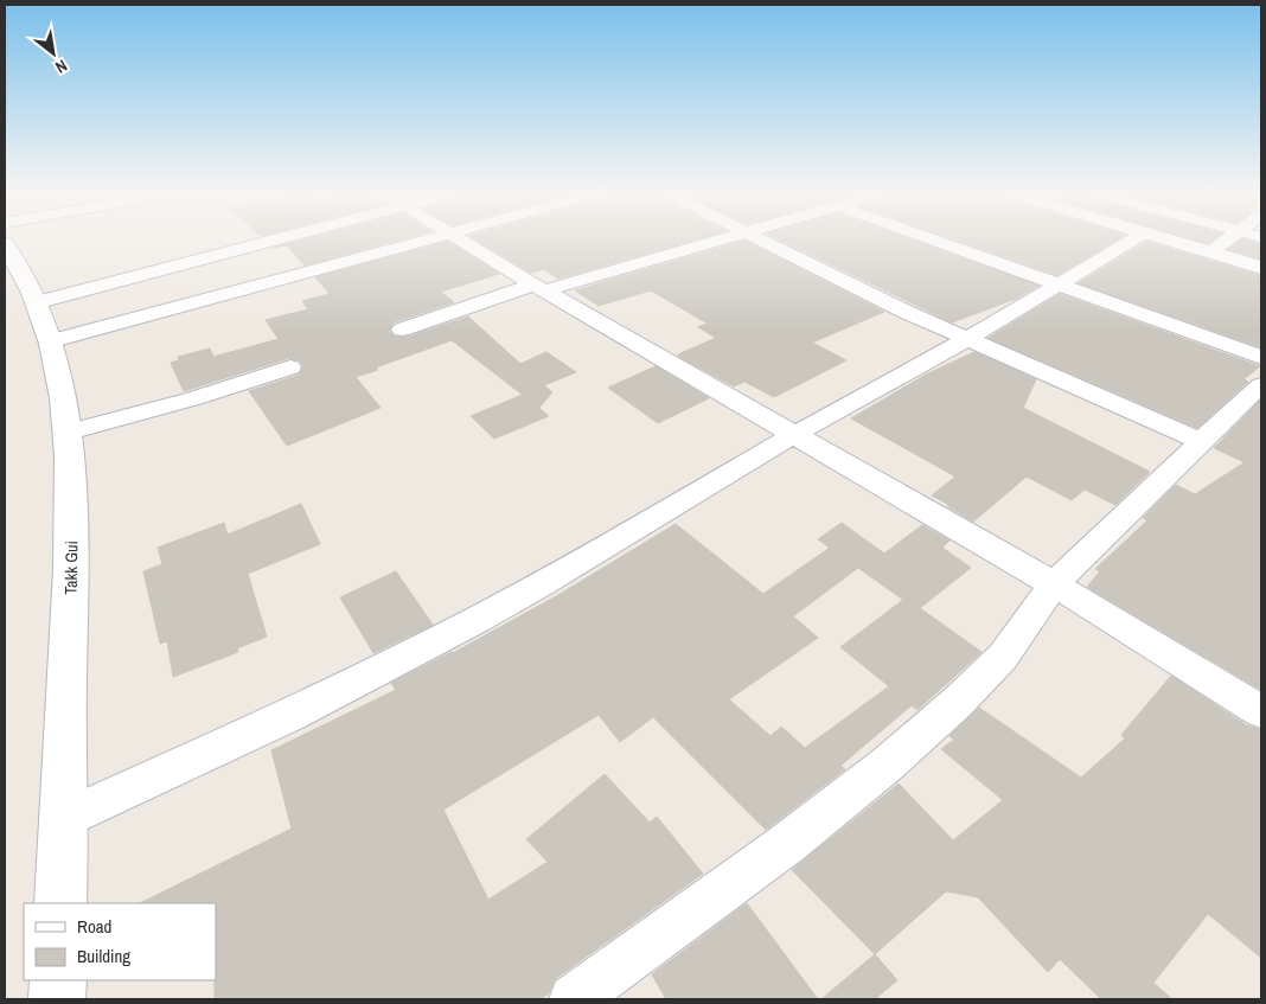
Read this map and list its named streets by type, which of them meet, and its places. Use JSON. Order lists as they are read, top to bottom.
{
  "streets": {
    "street": ["Takk Gui"]
  },
  "legend": ["Road", "Building"],
  "north": "bottom right"
}
